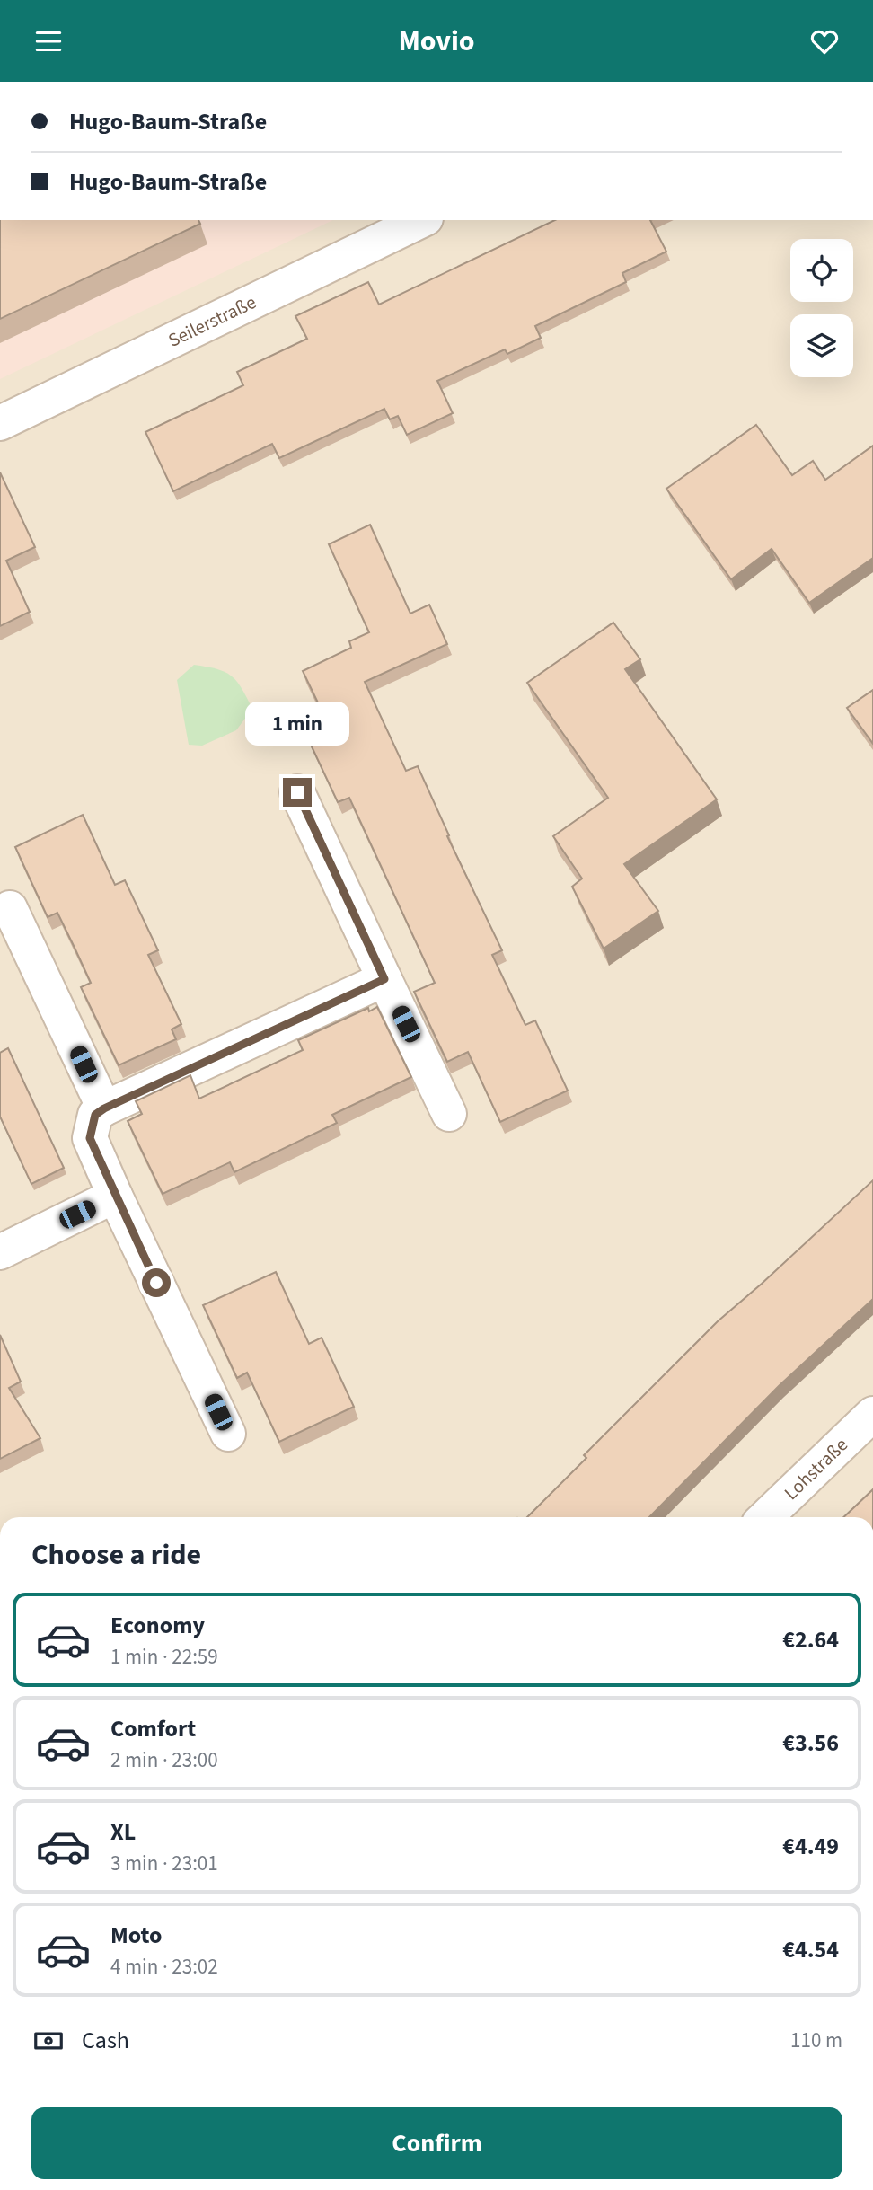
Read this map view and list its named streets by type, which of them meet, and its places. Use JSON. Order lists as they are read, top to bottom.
{
  "streets": {
    "street": ["Seilerstraße", "Lohstraße"]
  },
  "page": {
    "header": "Movio",
    "banner": ["Hugo-Baum-Straße", "Hugo-Baum-Straße"],
    "bubble": "1 min",
    "heading": "Choose a ride",
    "list": [
      {
        "name": "Economy",
        "note": "1 min · 22:59",
        "value": "€2.64"
      },
      {
        "name": "Comfort",
        "note": "2 min · 23:00",
        "value": "€3.56"
      },
      {
        "name": "XL",
        "note": "3 min · 23:01",
        "value": "€4.49"
      },
      {
        "name": "Moto",
        "note": "4 min · 23:02",
        "value": "€4.54"
      }
    ],
    "pay": ["Cash", "110 m"],
    "buttons": "Confirm"
  }
}
